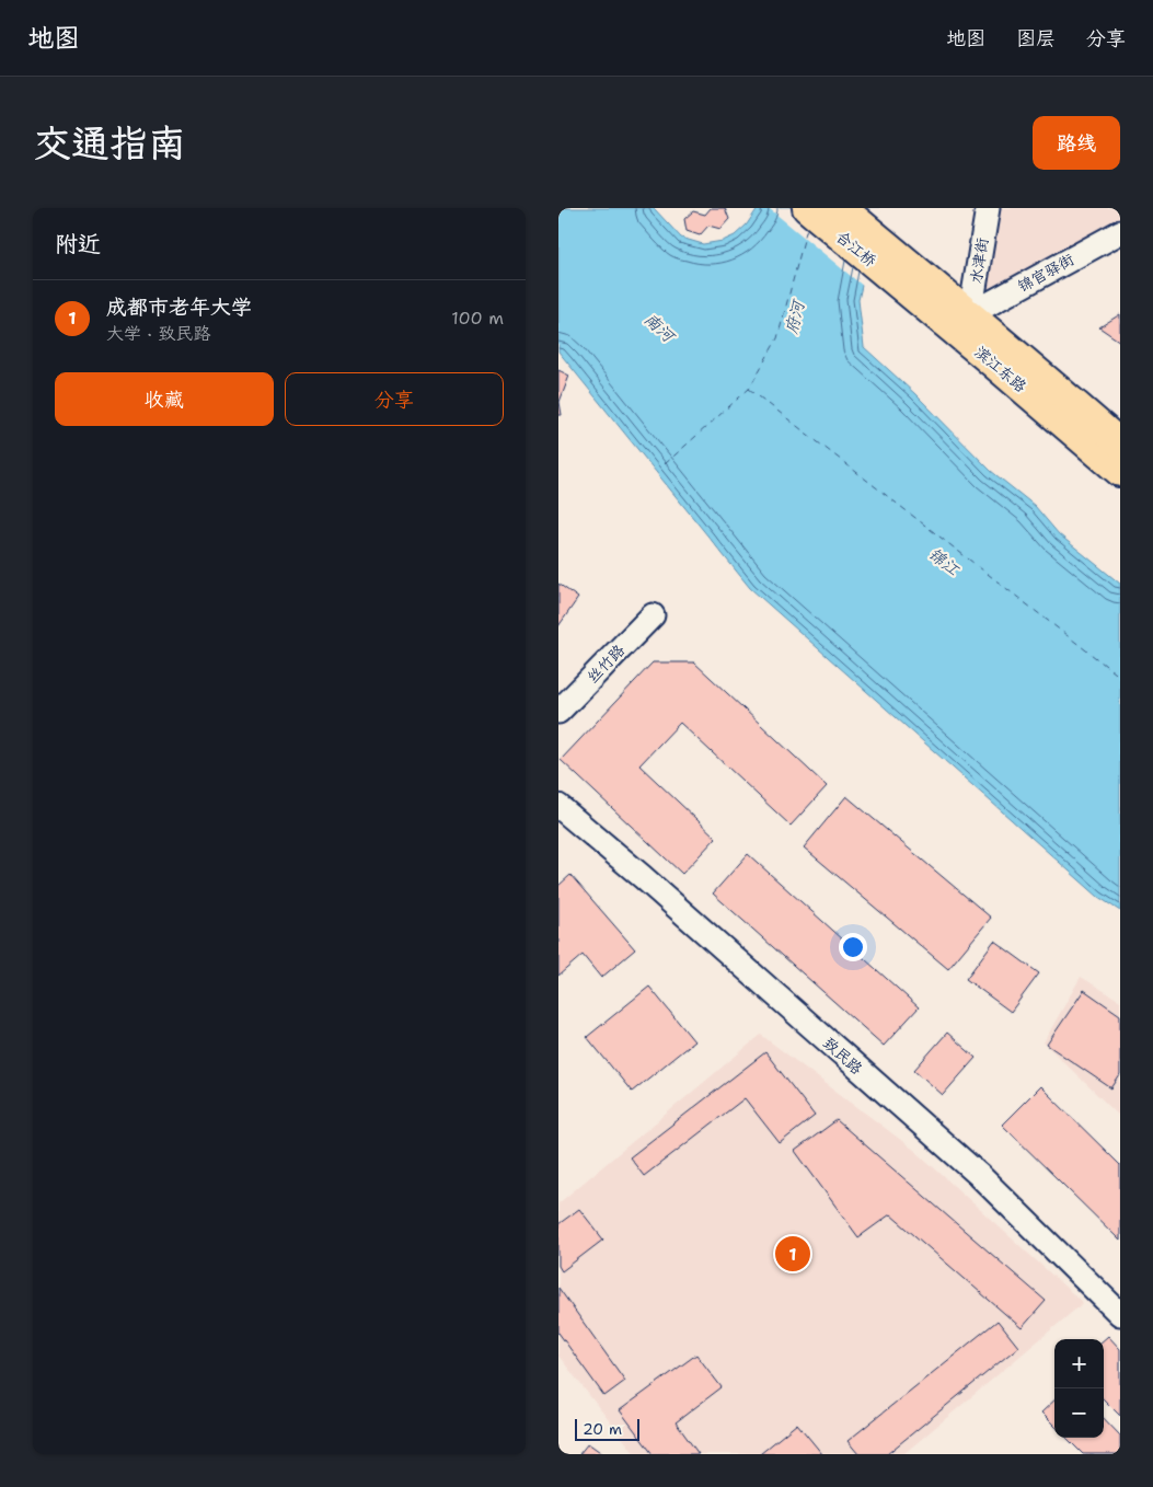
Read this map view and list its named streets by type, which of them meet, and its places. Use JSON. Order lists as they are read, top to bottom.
{
  "streets": {
    "main road": ["合江桥", "滨江东路"],
    "street": [
      "水津街",
      "锦官驿街",
      "丝竹路",
      "致民路"
    ]
  },
  "crossings": [
    ["合江桥", "滨江东路"],
    ["水津街", "锦官驿街"],
    ["水津街", "滨江东路"],
    ["锦官驿街", "滨江东路"]
  ],
  "water": ["府河", "南河", "锦江"],
  "scale_bar": "20 m",
  "page": {
    "header": "地图",
    "nav": ["地图", "图层", "分享"],
    "buttons": [
      "路线",
      ["收藏", "分享"]
    ],
    "title": "交通指南",
    "heading": "附近",
    "list": [
      {
        "mark": "1",
        "name": "成都市老年大学",
        "note": "大学 · 致民路",
        "value": "100 m"
      }
    ],
    "pins": "1",
    "map_buttons": ["+", "−"],
    "scale": "20 m"
  }
}
